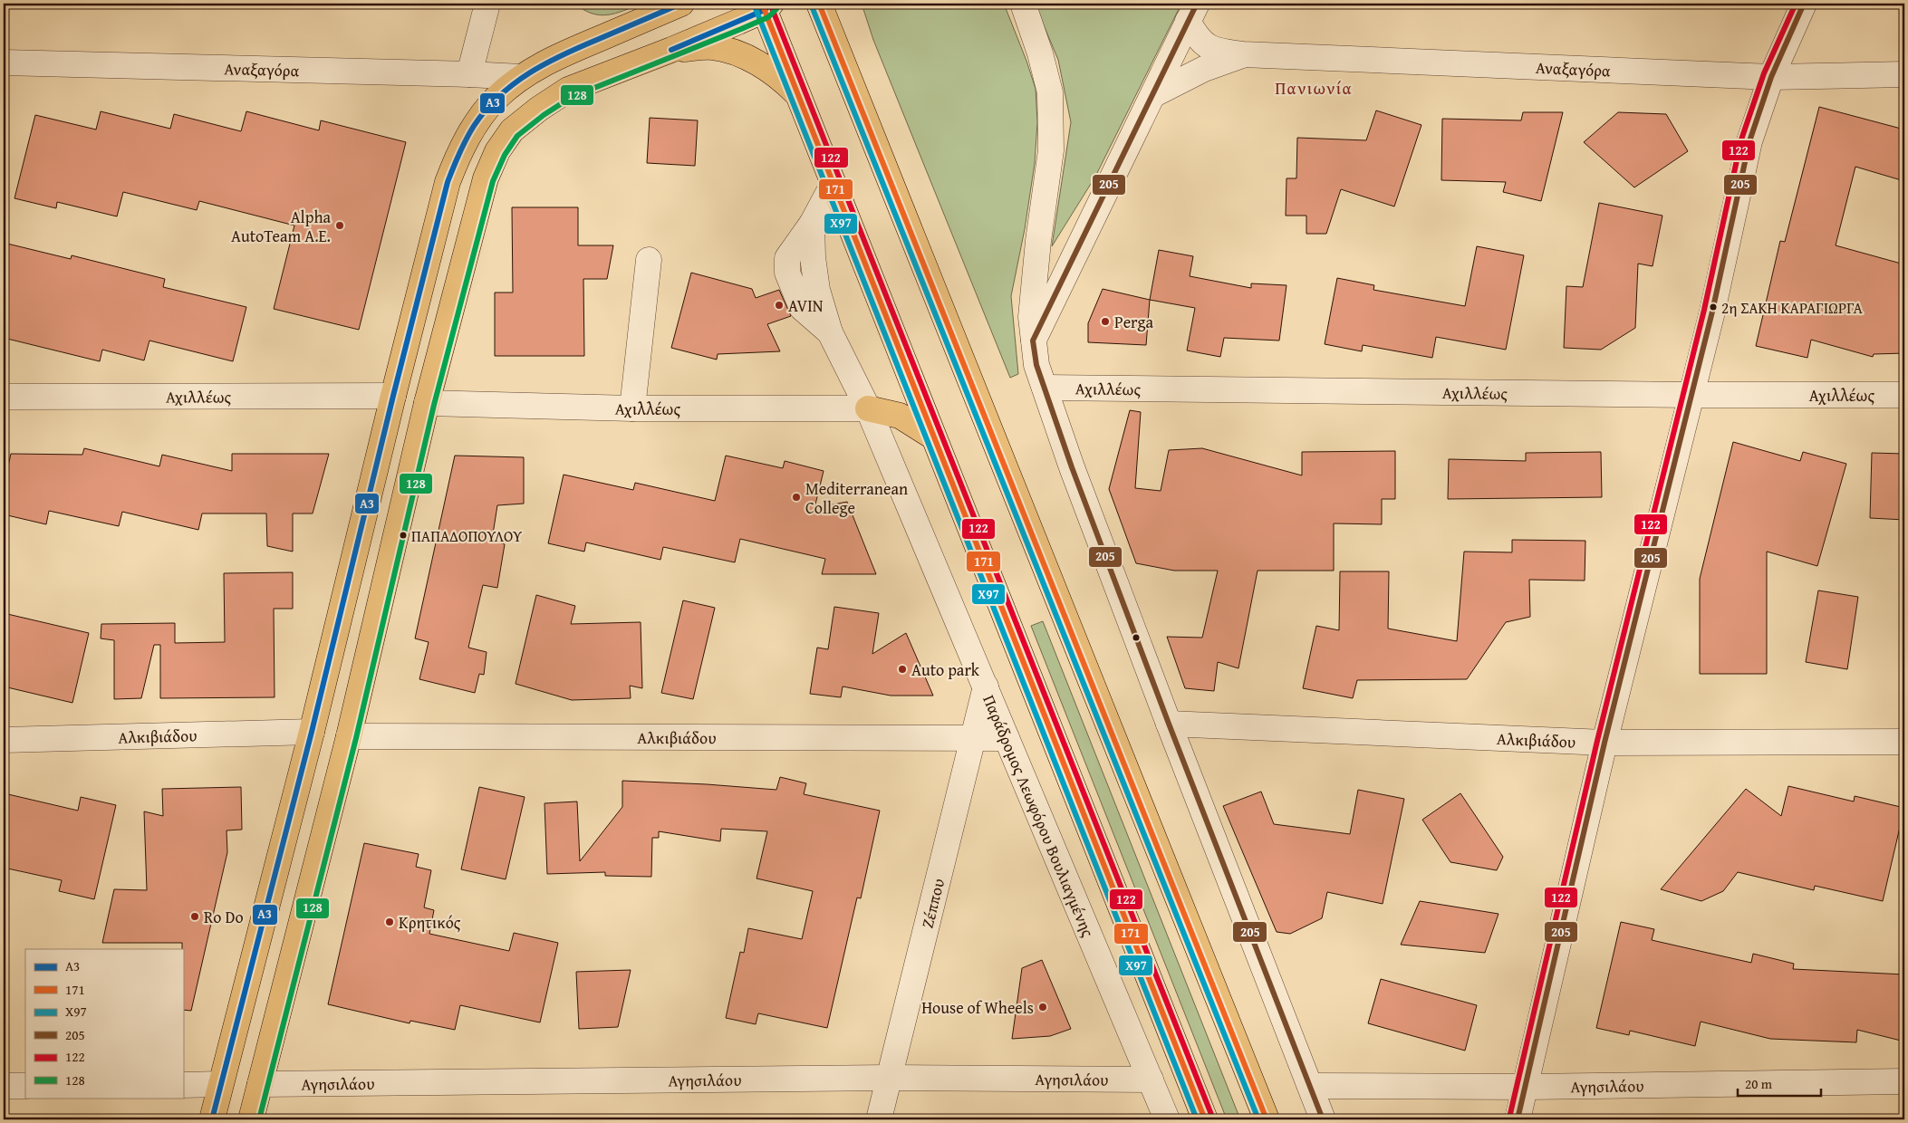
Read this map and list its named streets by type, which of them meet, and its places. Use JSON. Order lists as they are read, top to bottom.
{
  "streets": {
    "street": [
      "Αναξαγόρα",
      "Αχιλλέως",
      "Αλκιβιάδου",
      "Παράδρομος Λεωφόρου Βουλιαγμένης",
      "Ζέππου",
      "Αγησιλάου"
    ]
  },
  "crossings": [
    ["Αχιλλέως", "Παράδρομος Λεωφόρου Βουλιαγμένης"],
    ["Αλκιβιάδου", "Παράδρομος Λεωφόρου Βουλιαγμένης"],
    ["Αλκιβιάδου", "Ζέππου"],
    ["Παράδρομος Λεωφόρου Βουλιαγμένης", "Ζέππου"],
    ["Παράδρομος Λεωφόρου Βουλιαγμένης", "Αγησιλάου"],
    ["Ζέππου", "Αγησιλάου"]
  ],
  "districts": ["Πανιωνία"],
  "places": [
    "Alpha AutoTeam Α.Ε.",
    "AVIN",
    "2η ΣΑΚΗ ΚΑΡΑΓΙΩΡΓΑ",
    "Perga",
    "Mediterranean College",
    "ΠΑΠΑΔΟΠΟΥΛΟΥ",
    "Auto park",
    "Ro Do",
    "Κρητικός",
    "House of Wheels"
  ],
  "lines": [
    "transit line Α3",
    "transit line 171",
    "transit line 205",
    "transit line 122",
    "transit line X97",
    "transit line 128"
  ],
  "legend": [
    "Α3",
    "171",
    "X97",
    "205",
    "122",
    "128"
  ],
  "scale_bar": "20 m"
}
